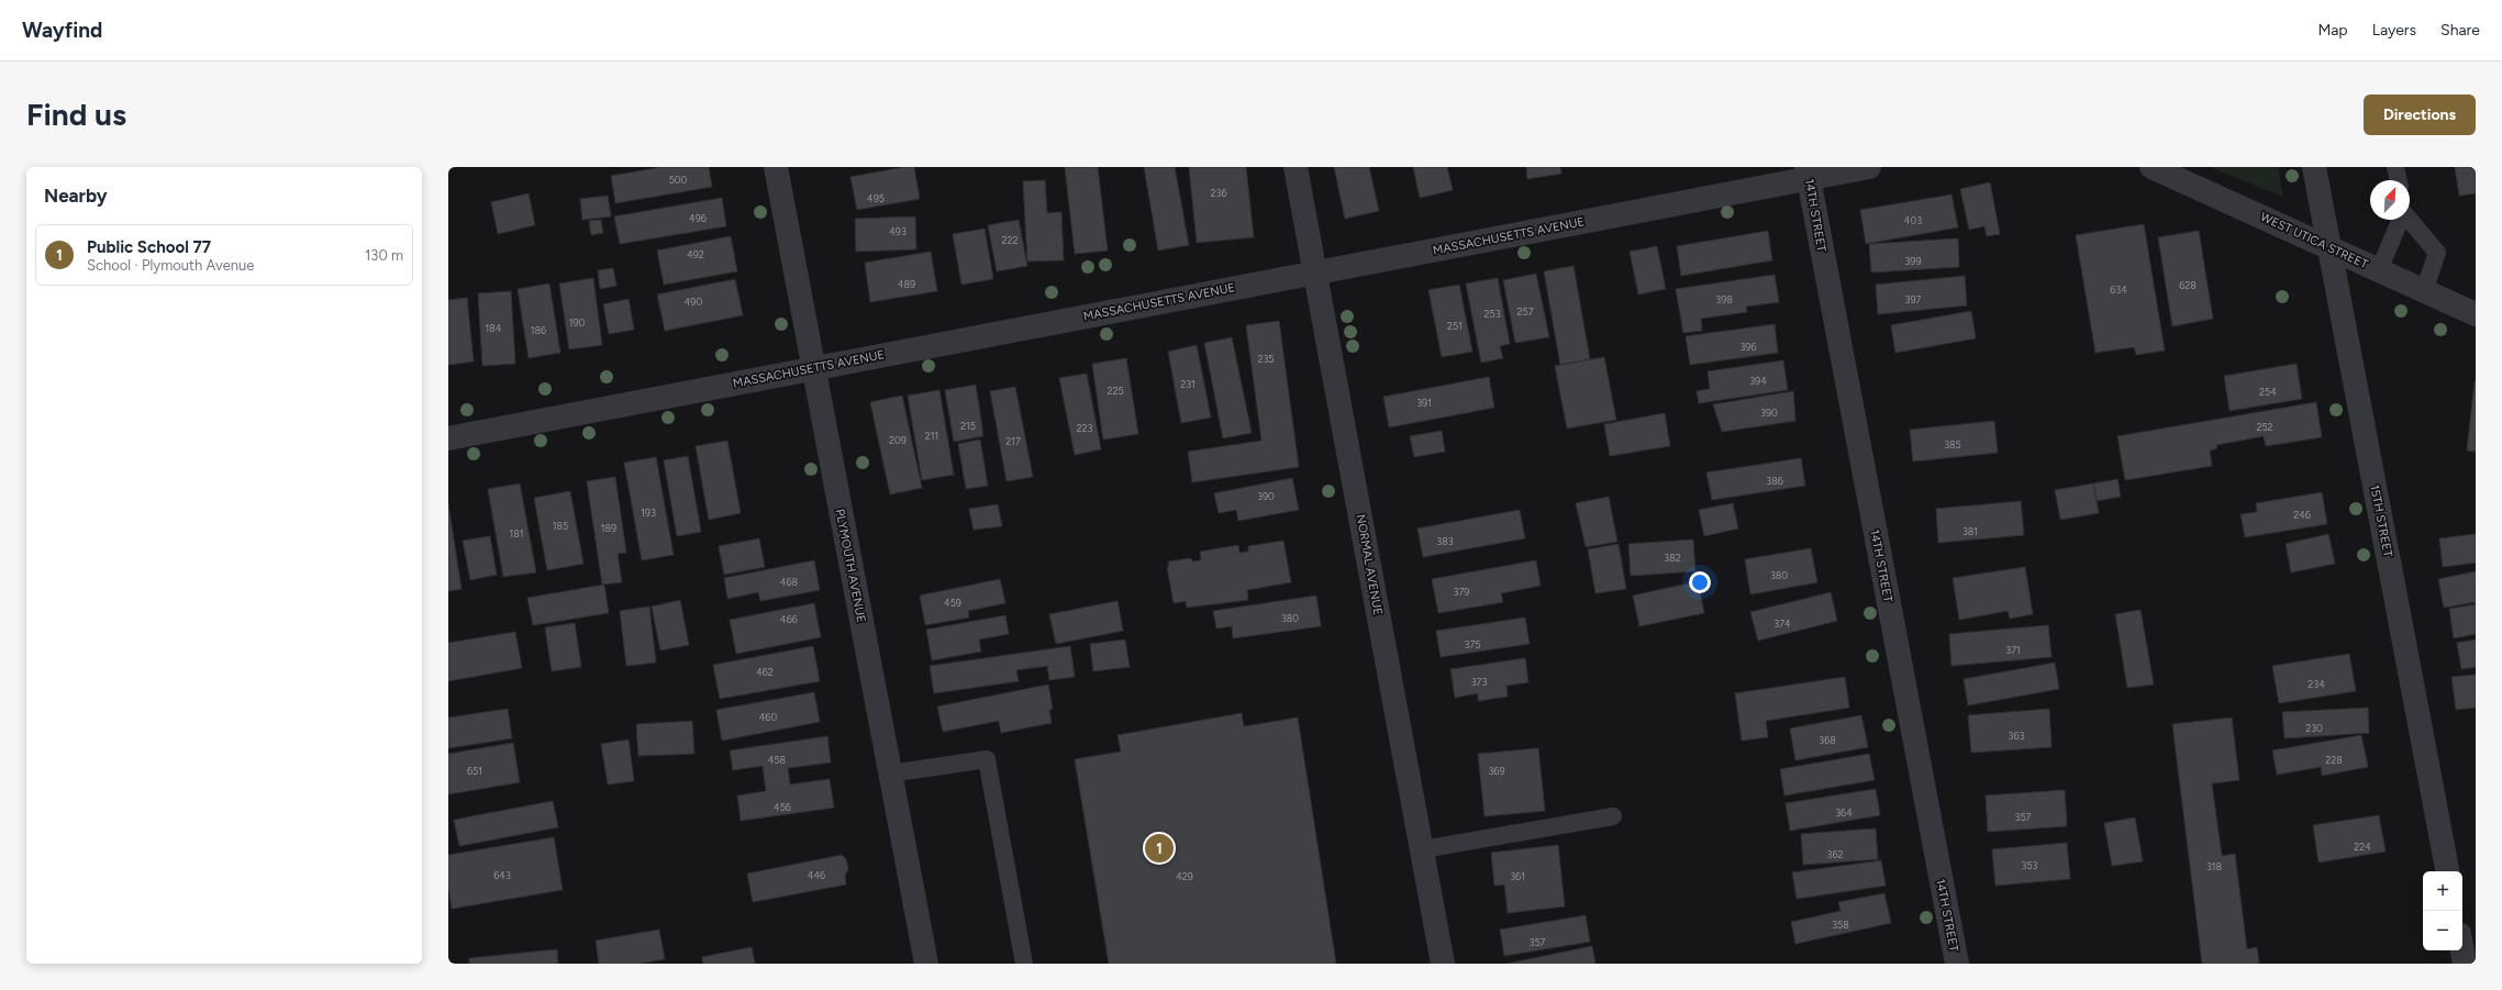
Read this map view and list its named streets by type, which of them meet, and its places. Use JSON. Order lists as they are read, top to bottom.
{
  "streets": {
    "street": [
      "14TH STREET",
      "MASSACHUSETTS AVENUE",
      "WEST UTICA STREET",
      "15TH STREET",
      "NORMAL AVENUE",
      "PLYMOUTH AVENUE"
    ]
  },
  "crossings": [
    ["14TH STREET", "MASSACHUSETTS AVENUE"],
    ["MASSACHUSETTS AVENUE", "NORMAL AVENUE"],
    ["MASSACHUSETTS AVENUE", "PLYMOUTH AVENUE"],
    ["WEST UTICA STREET", "15TH STREET"]
  ],
  "house_numbers": [
    "500",
    "236",
    "495",
    "496",
    "403",
    "493",
    "222",
    "492",
    "399",
    "489",
    "628",
    "634",
    "398",
    "397",
    "490",
    "257",
    "253",
    "190",
    "251",
    "184",
    "186",
    "396",
    "235",
    "394",
    "231",
    "225",
    "254",
    "391",
    "390",
    "215",
    "252",
    "223",
    "211",
    "209",
    "217",
    "385",
    "386",
    "390",
    "193",
    "246",
    "185",
    "189",
    "381",
    "181",
    "383",
    "382",
    "380",
    "468",
    "379",
    "459",
    "380",
    "466",
    "374",
    "375",
    "371",
    "462",
    "373",
    "234",
    "460",
    "230",
    "363",
    "368",
    "458",
    "228",
    "651",
    "369",
    "456",
    "364",
    "357",
    "224",
    "362",
    "353",
    "318",
    "643",
    "446",
    "429",
    "361",
    "358",
    "357"
  ],
  "north": "top right",
  "page": {
    "header": "Wayfind",
    "nav": ["Map", "Layers", "Share"],
    "buttons": "Directions",
    "title": "Find us",
    "heading": "Nearby",
    "list": [
      {
        "mark": "1",
        "name": "Public School 77",
        "note": "School · Plymouth Avenue",
        "value": "130 m"
      }
    ],
    "pins": "1",
    "map_buttons": ["+", "−"]
  }
}
